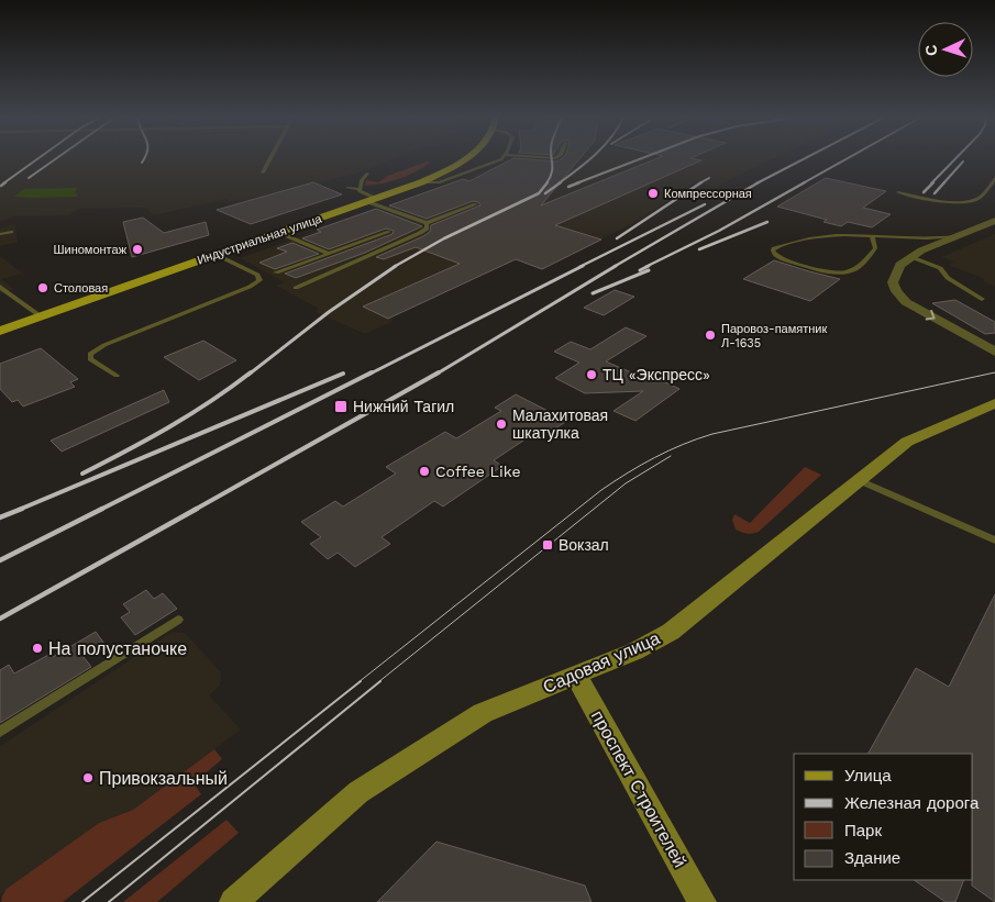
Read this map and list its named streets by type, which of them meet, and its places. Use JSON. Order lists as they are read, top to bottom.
{
  "streets": {
    "main road": ["Индустриальная улица", "Садовая улица", "проспект Строителей"]
  },
  "crossings": [
    ["Садовая улица", "проспект Строителей"]
  ],
  "places": {
    "other": [
      "Компрессорная",
      "Шиномонтаж",
      "Столовая",
      "Паровоз-памятник Л-1635",
      "ТЦ «Экспресс»",
      "Малахитовая шкатулка",
      "Coffee Like",
      "На полустаночке",
      "Привокзальный"
    ],
    "transit": ["Нижний Тагил", "Вокзал"]
  },
  "legend": [
    "Улица",
    "Железная дорога",
    "Парк",
    "Здание"
  ],
  "north": "left"
}
